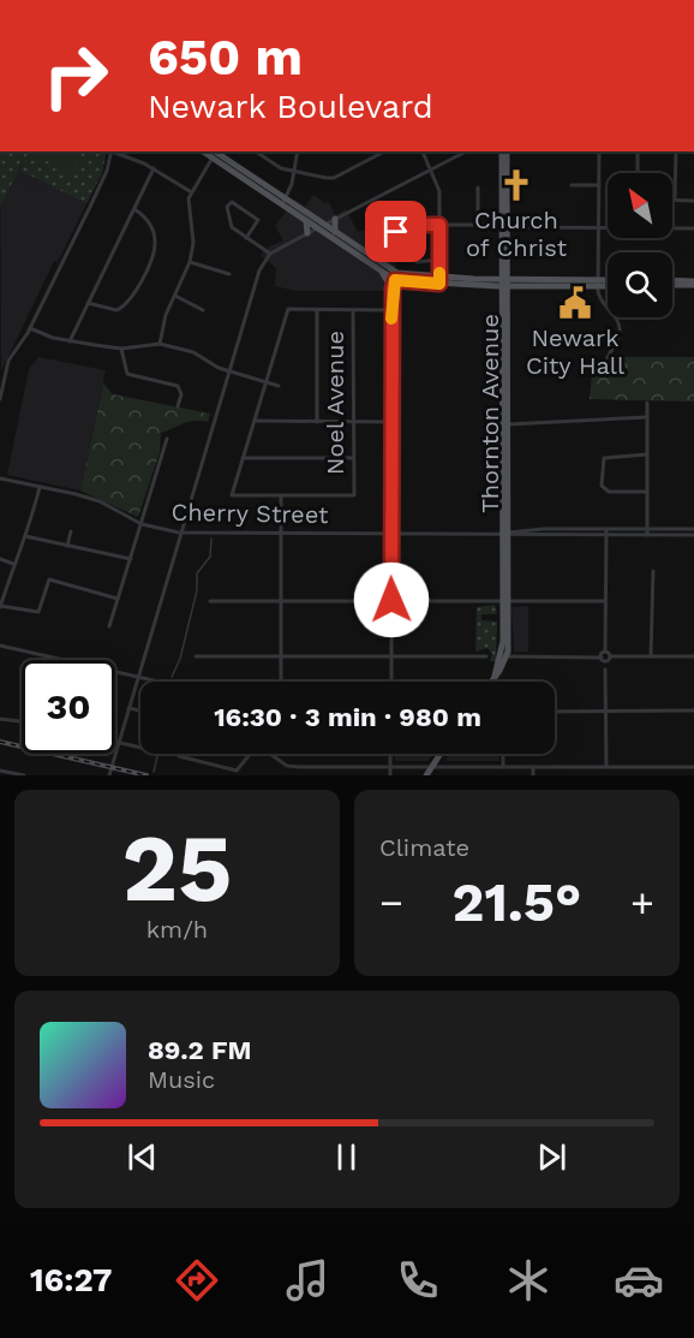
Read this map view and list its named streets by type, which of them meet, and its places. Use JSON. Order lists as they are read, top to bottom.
{
  "streets": {
    "main road": ["Thornton Avenue"],
    "street": ["Noel Avenue", "Cherry Street"]
  },
  "crossings": [
    ["Thornton Avenue", "Cherry Street"]
  ],
  "places": {
    "church": ["Church of Christ"],
    "public building": ["Newark City Hall"]
  },
  "north": "top left",
  "page": {
    "turn": ["650 m", "Newark Boulevard"],
    "limit": "30",
    "trip": "16:30 · 3 min · 980 m",
    "tile": [
      ["25", "km/h"],
      "Climate"
    ],
    "heat": ["−", "21.5°", "+"],
    "song": ["89.2 FM", "Music"],
    "tabs": "16:27"
  }
}
